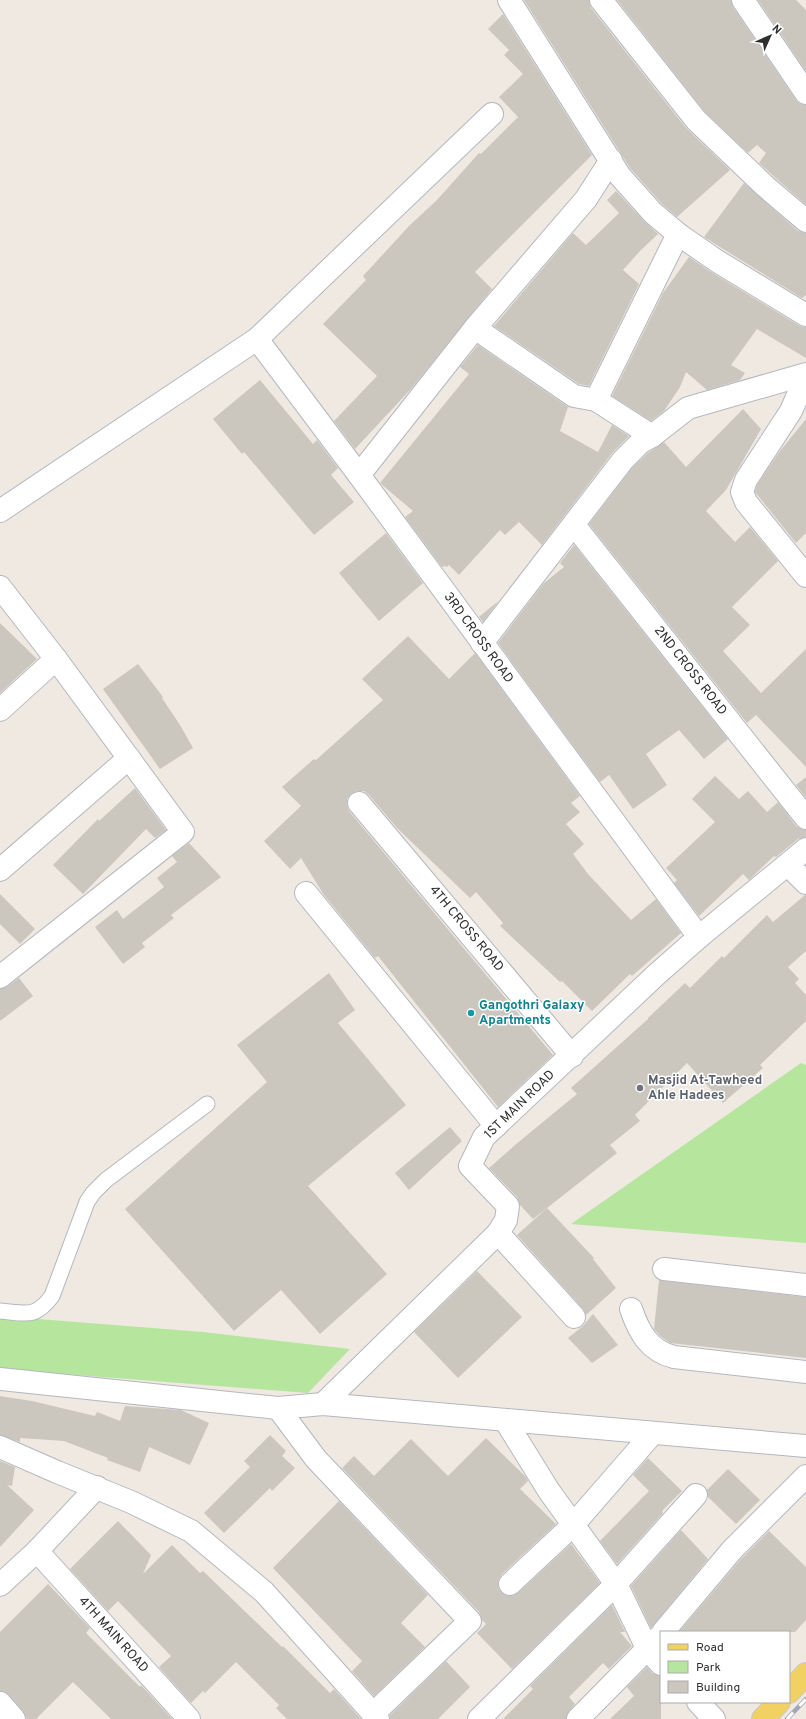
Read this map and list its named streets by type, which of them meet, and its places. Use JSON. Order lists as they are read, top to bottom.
{
  "streets": {
    "street": [
      "3RD CROSS ROAD",
      "2ND CROSS ROAD",
      "4TH CROSS ROAD",
      "1ST MAIN ROAD",
      "4TH MAIN ROAD"
    ]
  },
  "crossings": [
    ["3RD CROSS ROAD", "1ST MAIN ROAD"],
    ["4TH CROSS ROAD", "1ST MAIN ROAD"]
  ],
  "places": ["Gangothri Galaxy Apartments", "Masjid At-Tawheed Ahle Hadees"],
  "legend": ["Road", "Park", "Building"],
  "north": "top right"
}
